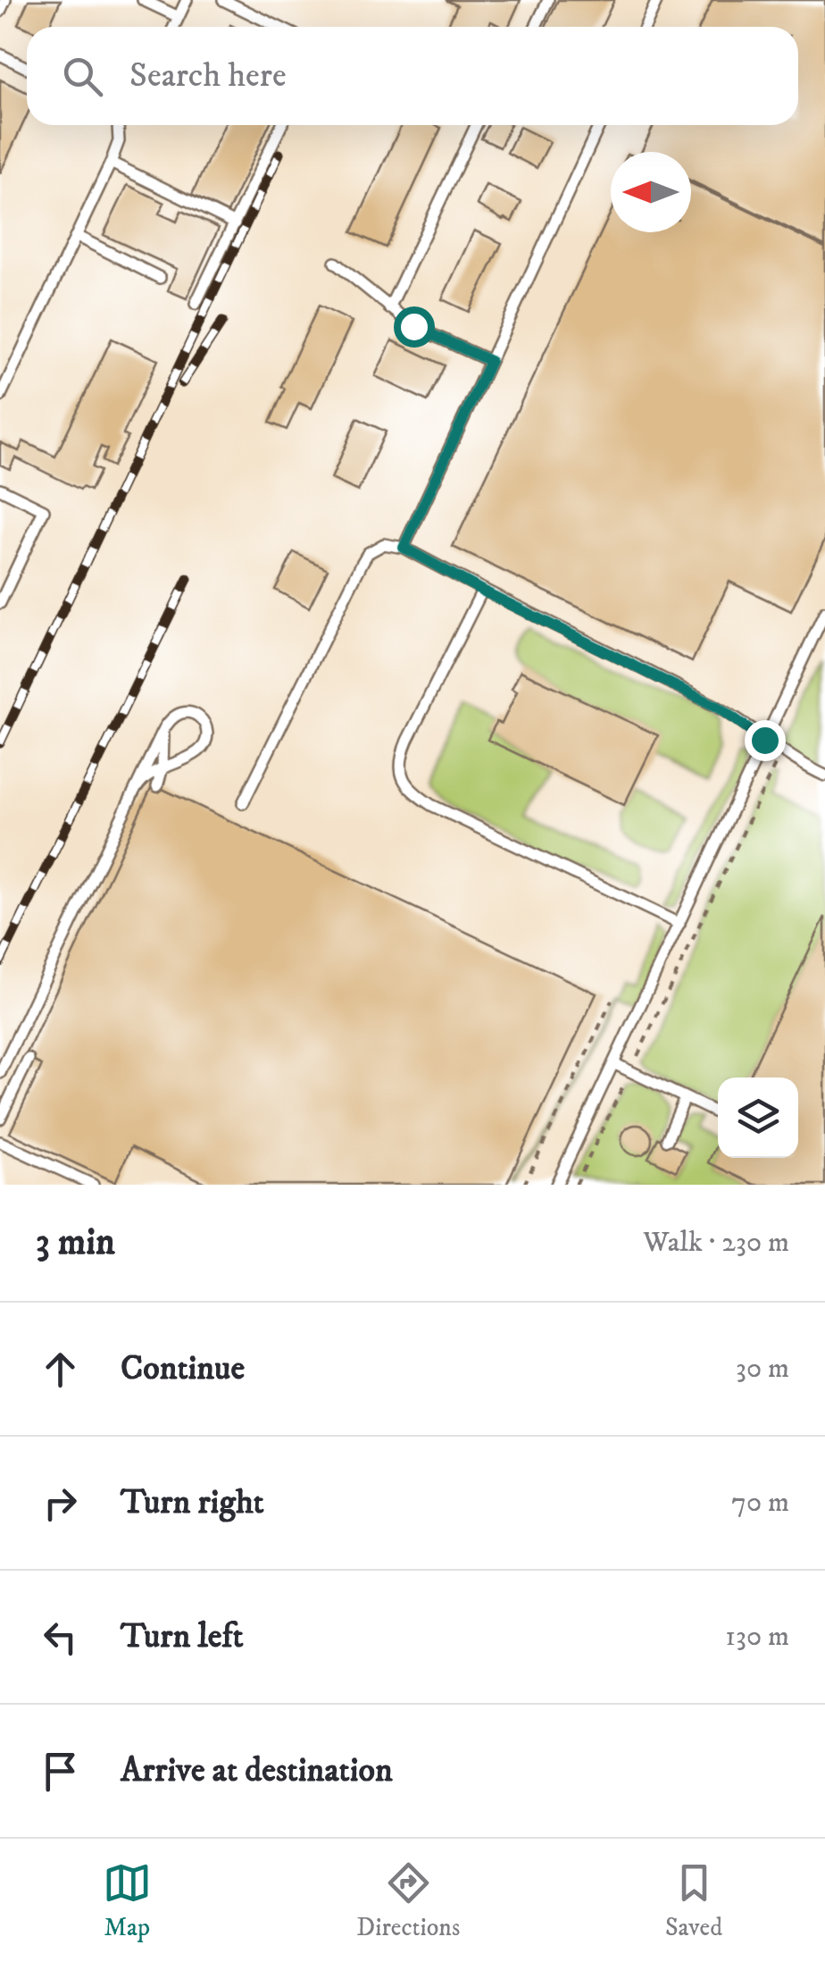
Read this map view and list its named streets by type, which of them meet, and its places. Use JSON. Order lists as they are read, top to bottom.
{
  "north": "left",
  "page": {
    "search": "Search here",
    "heading": ["3 min", "Walk · 230 m"],
    "list": [
      ["Continue", "30 m"],
      ["Turn right", "70 m"],
      ["Turn left", "130 m"],
      "Arrive at destination"
    ],
    "nav": ["Map", "Directions", "Saved"]
  }
}
